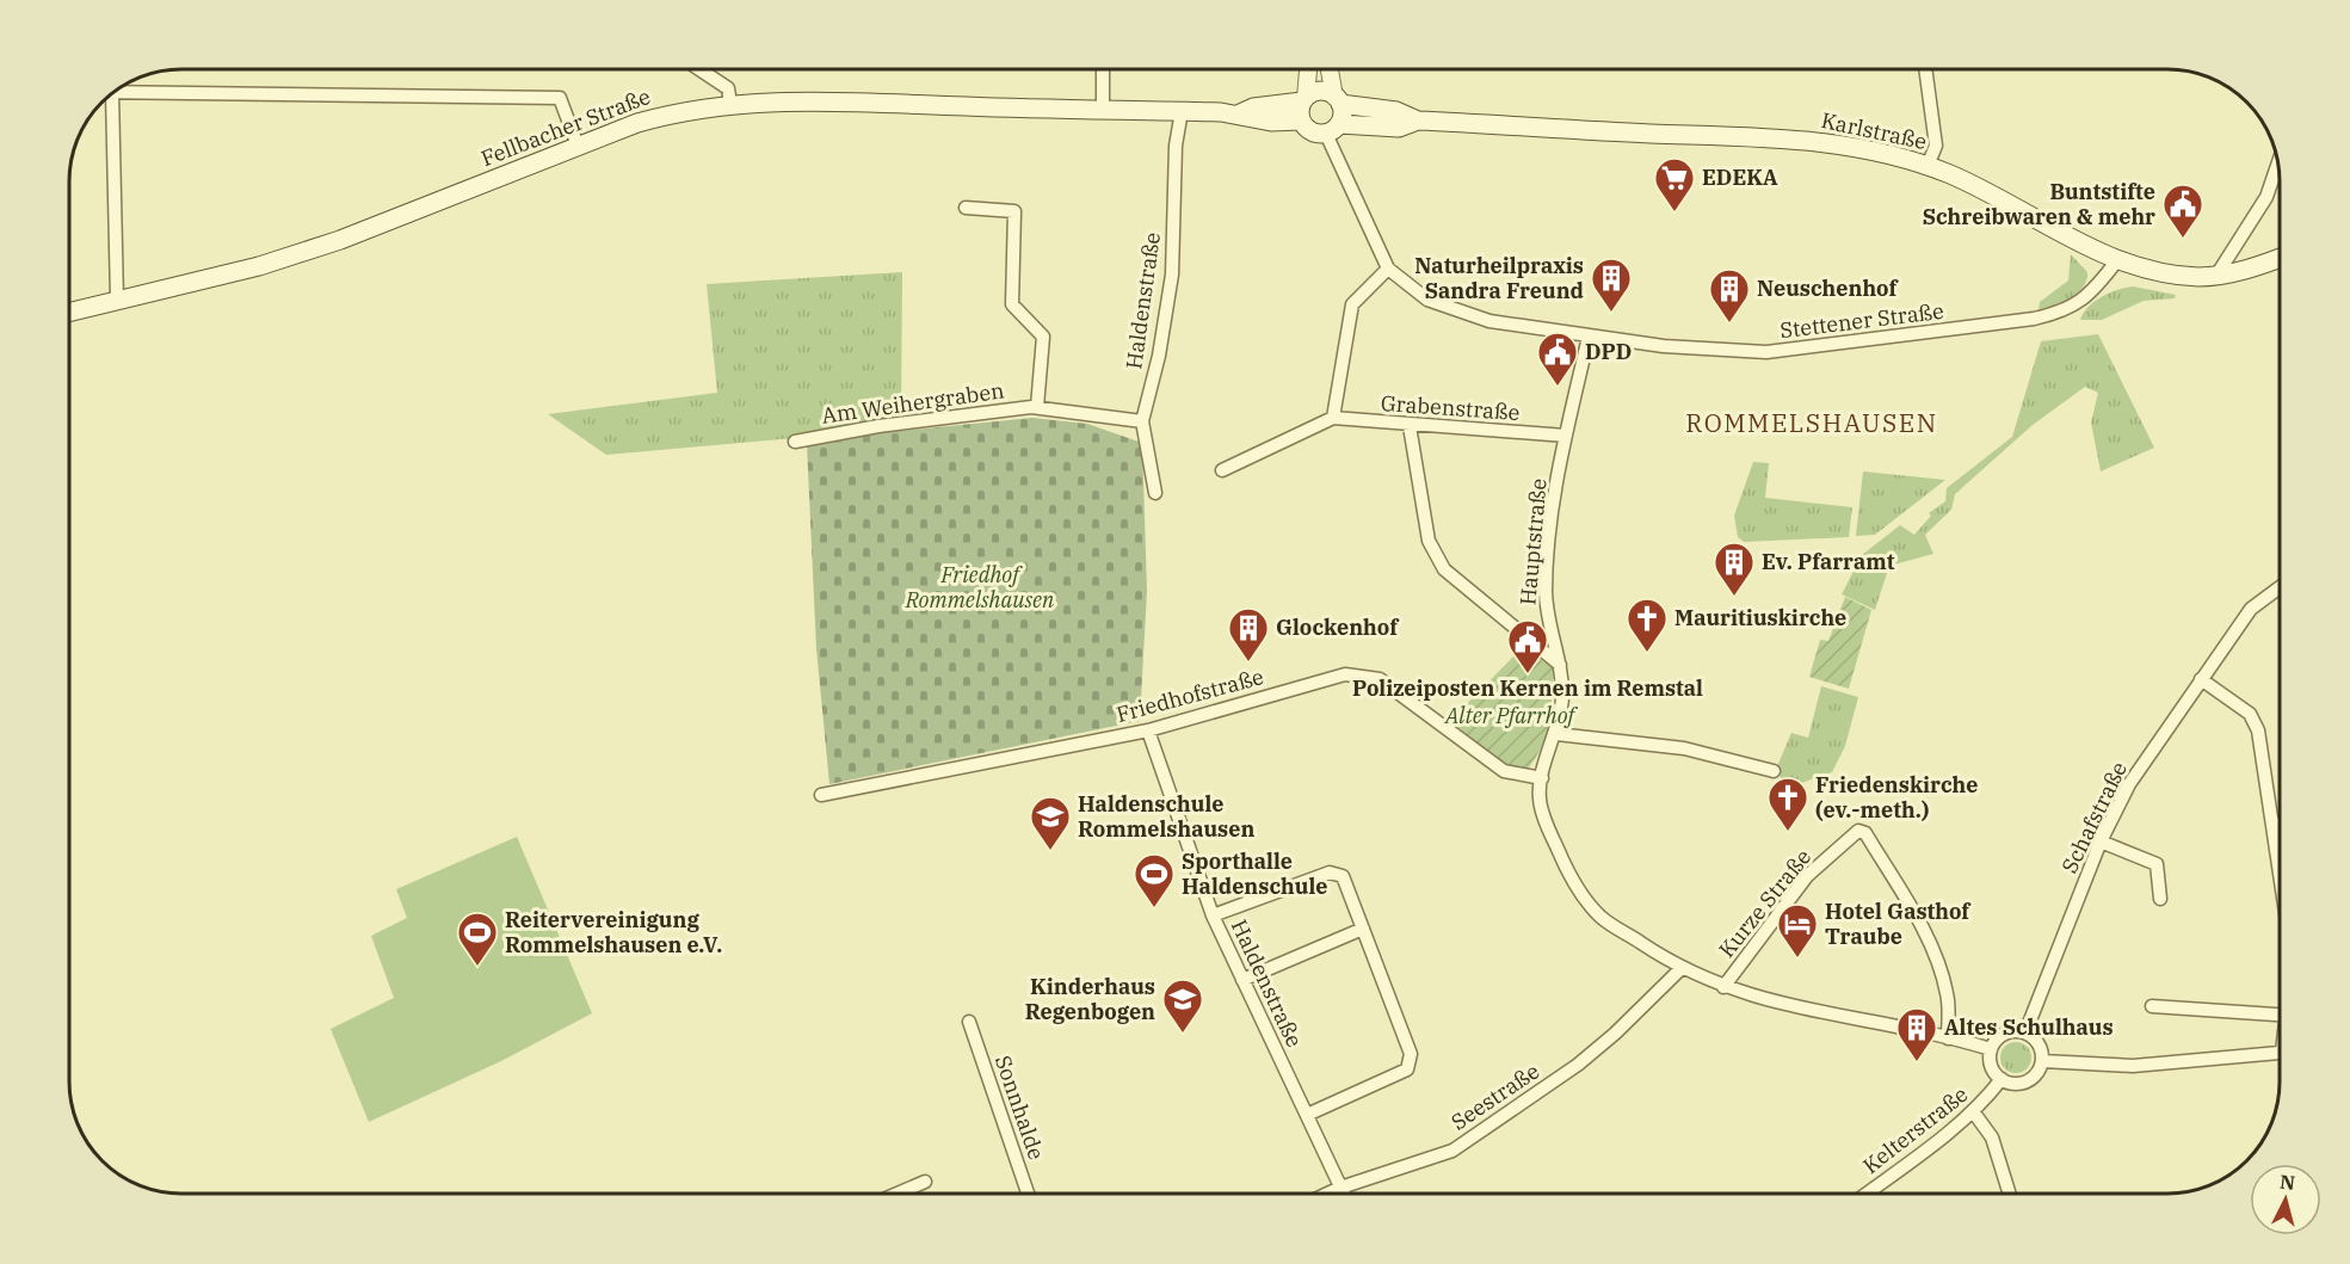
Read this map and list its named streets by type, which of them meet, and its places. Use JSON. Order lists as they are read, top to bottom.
{
  "streets": {
    "main road": ["Fellbacher Straße", "Karlstraße"],
    "street": [
      "Haldenstraße",
      "Stettener Straße",
      "Am Weihergraben",
      "Grabenstraße",
      "Hauptstraße",
      "Friedhofstraße",
      "Schafstraße",
      "Kurze Straße",
      "Seestraße",
      "Sonnhalde",
      "Kelterstraße"
    ]
  },
  "crossings": [
    ["Fellbacher Straße", "Karlstraße"],
    ["Fellbacher Straße", "Haldenstraße"],
    ["Karlstraße", "Stettener Straße"],
    ["Haldenstraße", "Am Weihergraben"],
    ["Haldenstraße", "Friedhofstraße"],
    ["Haldenstraße", "Seestraße"],
    ["Stettener Straße", "Hauptstraße"],
    ["Grabenstraße", "Hauptstraße"],
    ["Hauptstraße", "Friedhofstraße"],
    ["Hauptstraße", "Schafstraße"],
    ["Hauptstraße", "Kurze Straße"],
    ["Hauptstraße", "Seestraße"],
    ["Hauptstraße", "Kelterstraße"],
    ["Schafstraße", "Kelterstraße"]
  ],
  "districts": ["ROMMELSHAUSEN"],
  "parks": ["Friedhof Rommelshausen", "Alter Pfarrhof"],
  "places": {
    "supermarket": ["EDEKA"],
    "public building": ["Buntstifte Schreibwaren & mehr", "DPD", "Polizeiposten Kernen im Remstal"],
    "building": [
      "Naturheilpraxis Sandra Freund",
      "Neuschenhof",
      "Ev. Pfarramt",
      "Glockenhof",
      "Altes Schulhaus"
    ],
    "church": ["Mauritiuskirche", "Friedenskirche (ev.-meth.)"],
    "school or university": ["Haldenschule Rommelshausen", "Kinderhaus Regenbogen"],
    "sports": ["Sporthalle Haldenschule", "Reitervereinigung Rommelshausen e.V."],
    "hotel": ["Hotel Gasthof Traube"]
  },
  "north": "top"
}
